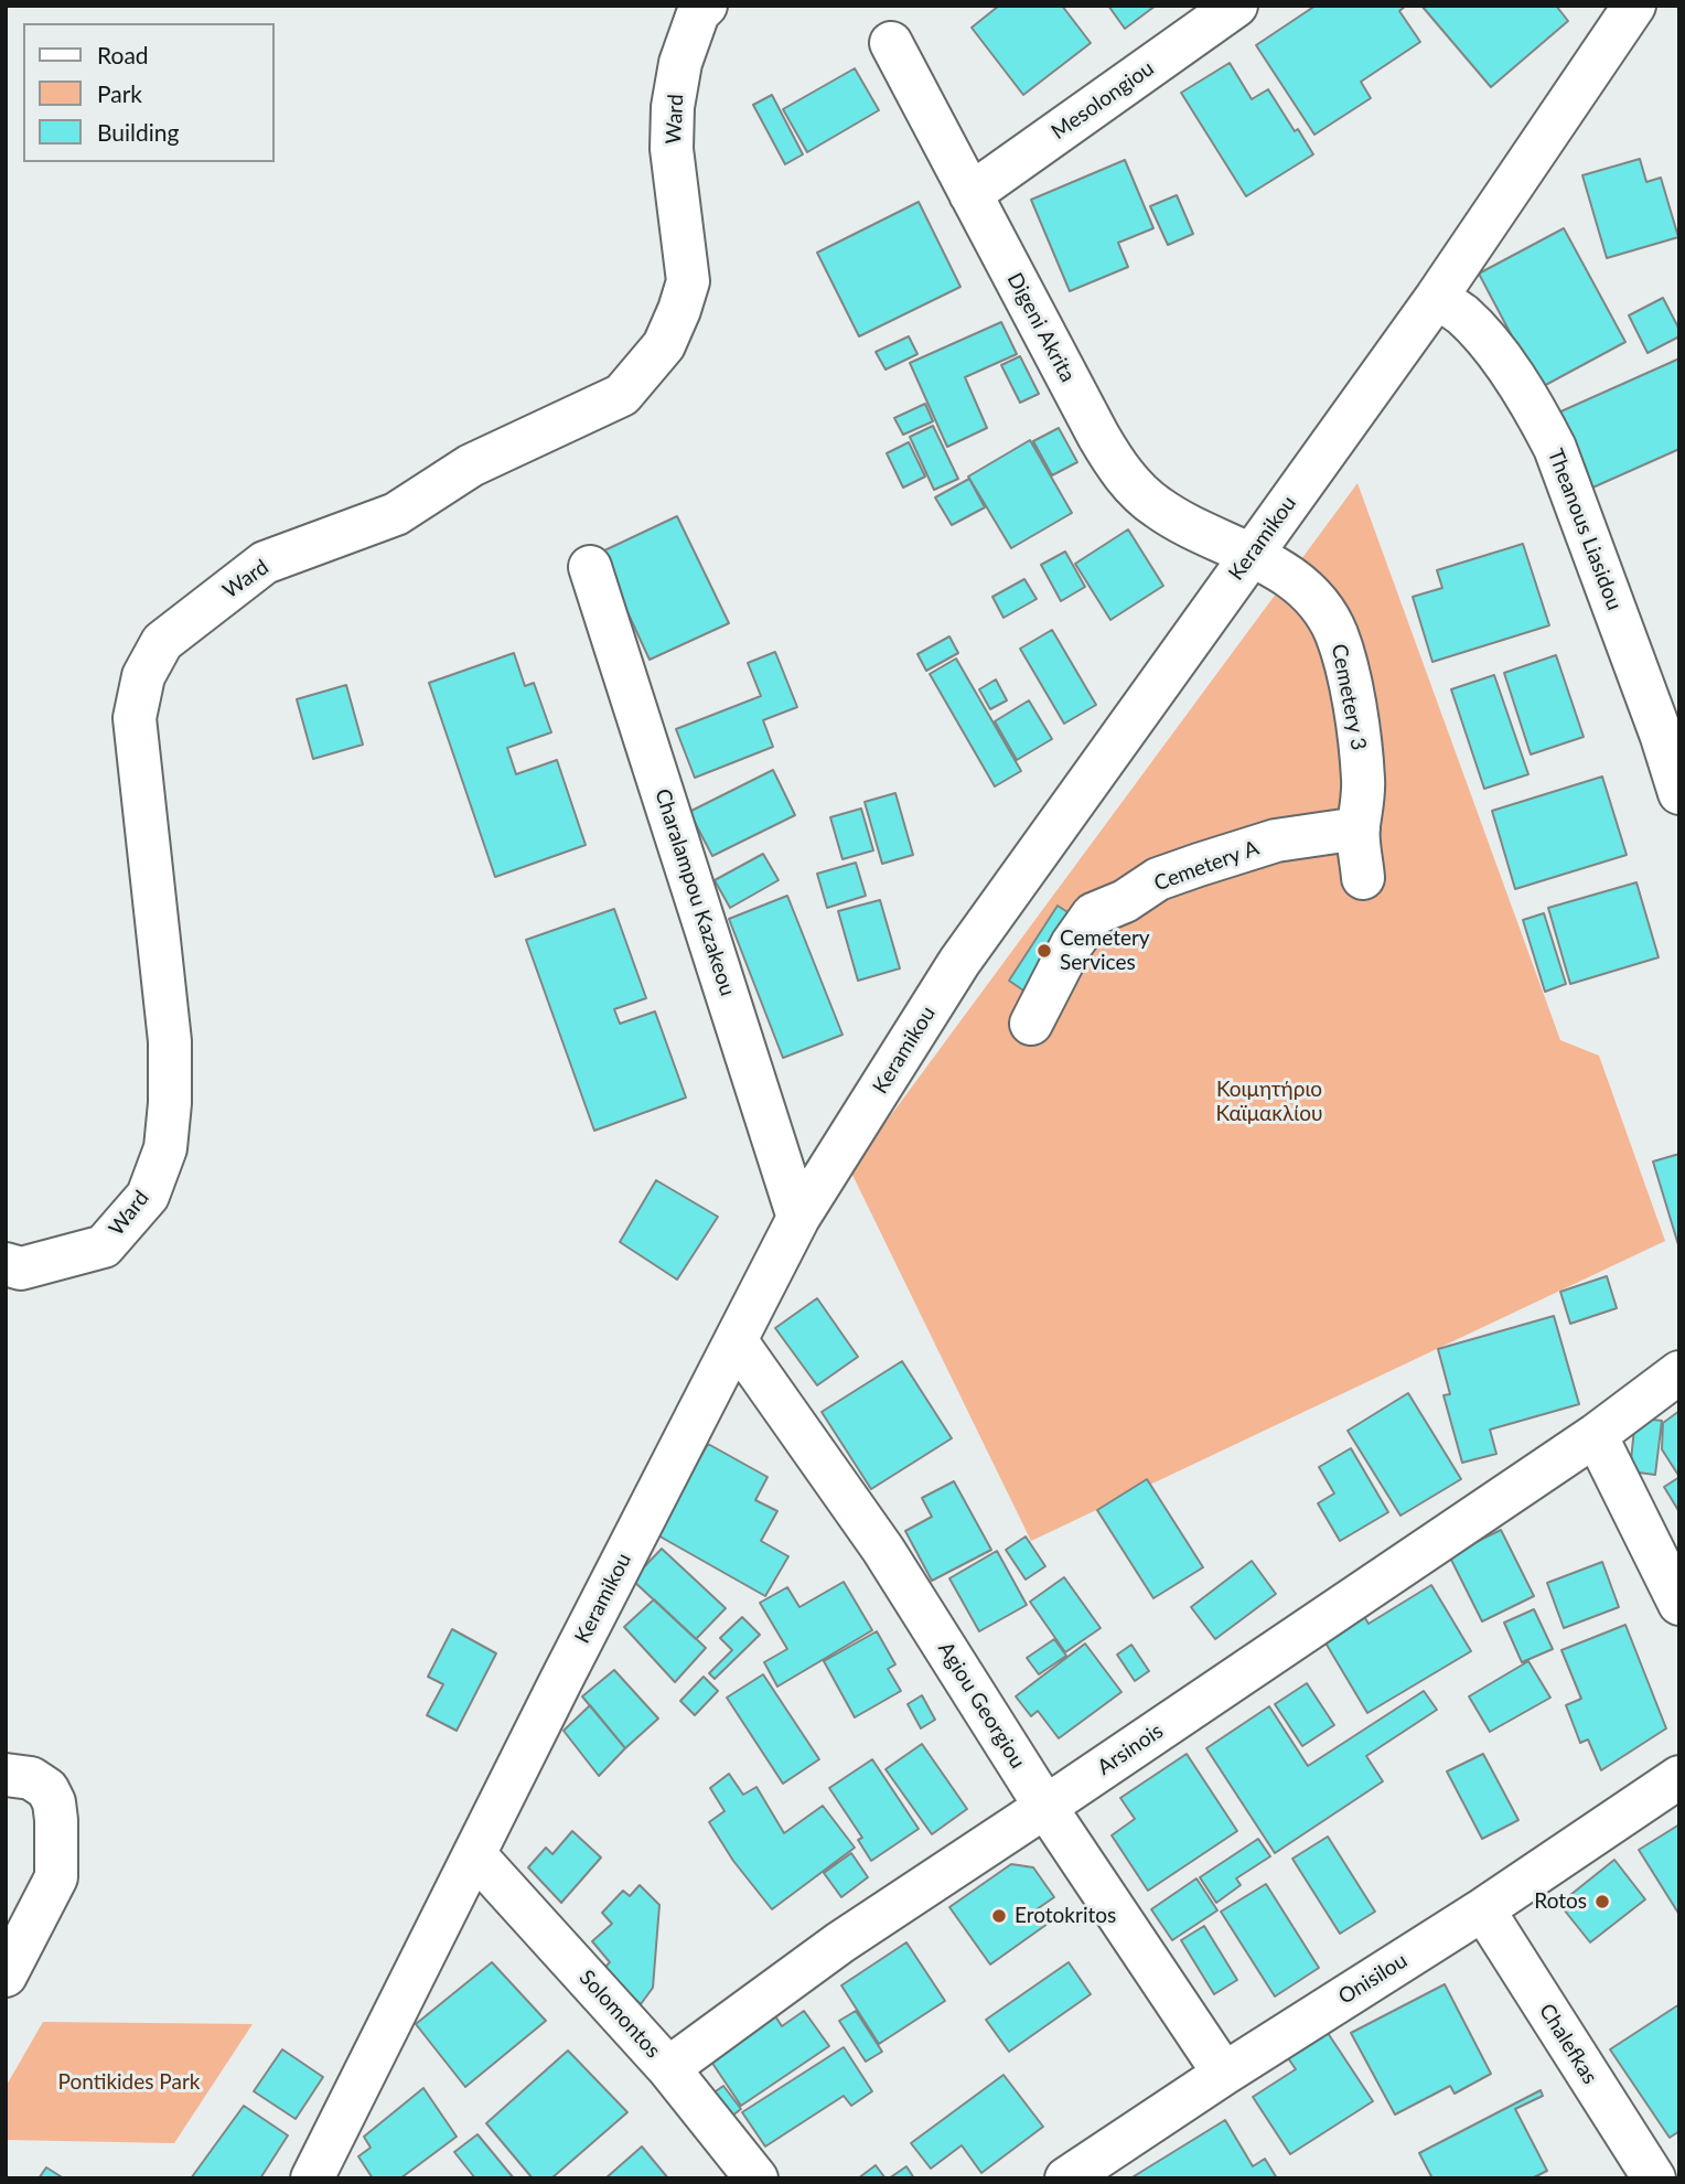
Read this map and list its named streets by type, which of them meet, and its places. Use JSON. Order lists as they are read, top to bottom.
{
  "streets": {
    "street": [
      "Mesolongiou",
      "Ward",
      "Digeni Akrita",
      "Theanous Liasidou",
      "Keramikou",
      "Cemetery 3",
      "Cemetery A",
      "Charalampou Kazakeou",
      "Agiou Georgiou",
      "Arsinois",
      "Onisilou",
      "Solomontos",
      "Chalefkas"
    ]
  },
  "crossings": [
    ["Mesolongiou", "Digeni Akrita"],
    ["Digeni Akrita", "Keramikou"],
    ["Digeni Akrita", "Cemetery 3"],
    ["Theanous Liasidou", "Keramikou"],
    ["Keramikou", "Cemetery 3"],
    ["Keramikou", "Charalampou Kazakeou"],
    ["Keramikou", "Agiou Georgiou"],
    ["Keramikou", "Solomontos"],
    ["Cemetery 3", "Cemetery A"],
    ["Agiou Georgiou", "Arsinois"],
    ["Agiou Georgiou", "Onisilou"],
    ["Arsinois", "Solomontos"],
    ["Onisilou", "Chalefkas"]
  ],
  "parks": ["Κοιμητήριο Καϊμακλίου", "Pontikides Park"],
  "places": ["Cemetery Services", "Rotos", "Erotokritos"],
  "legend": ["Road", "Park", "Building"]
}
